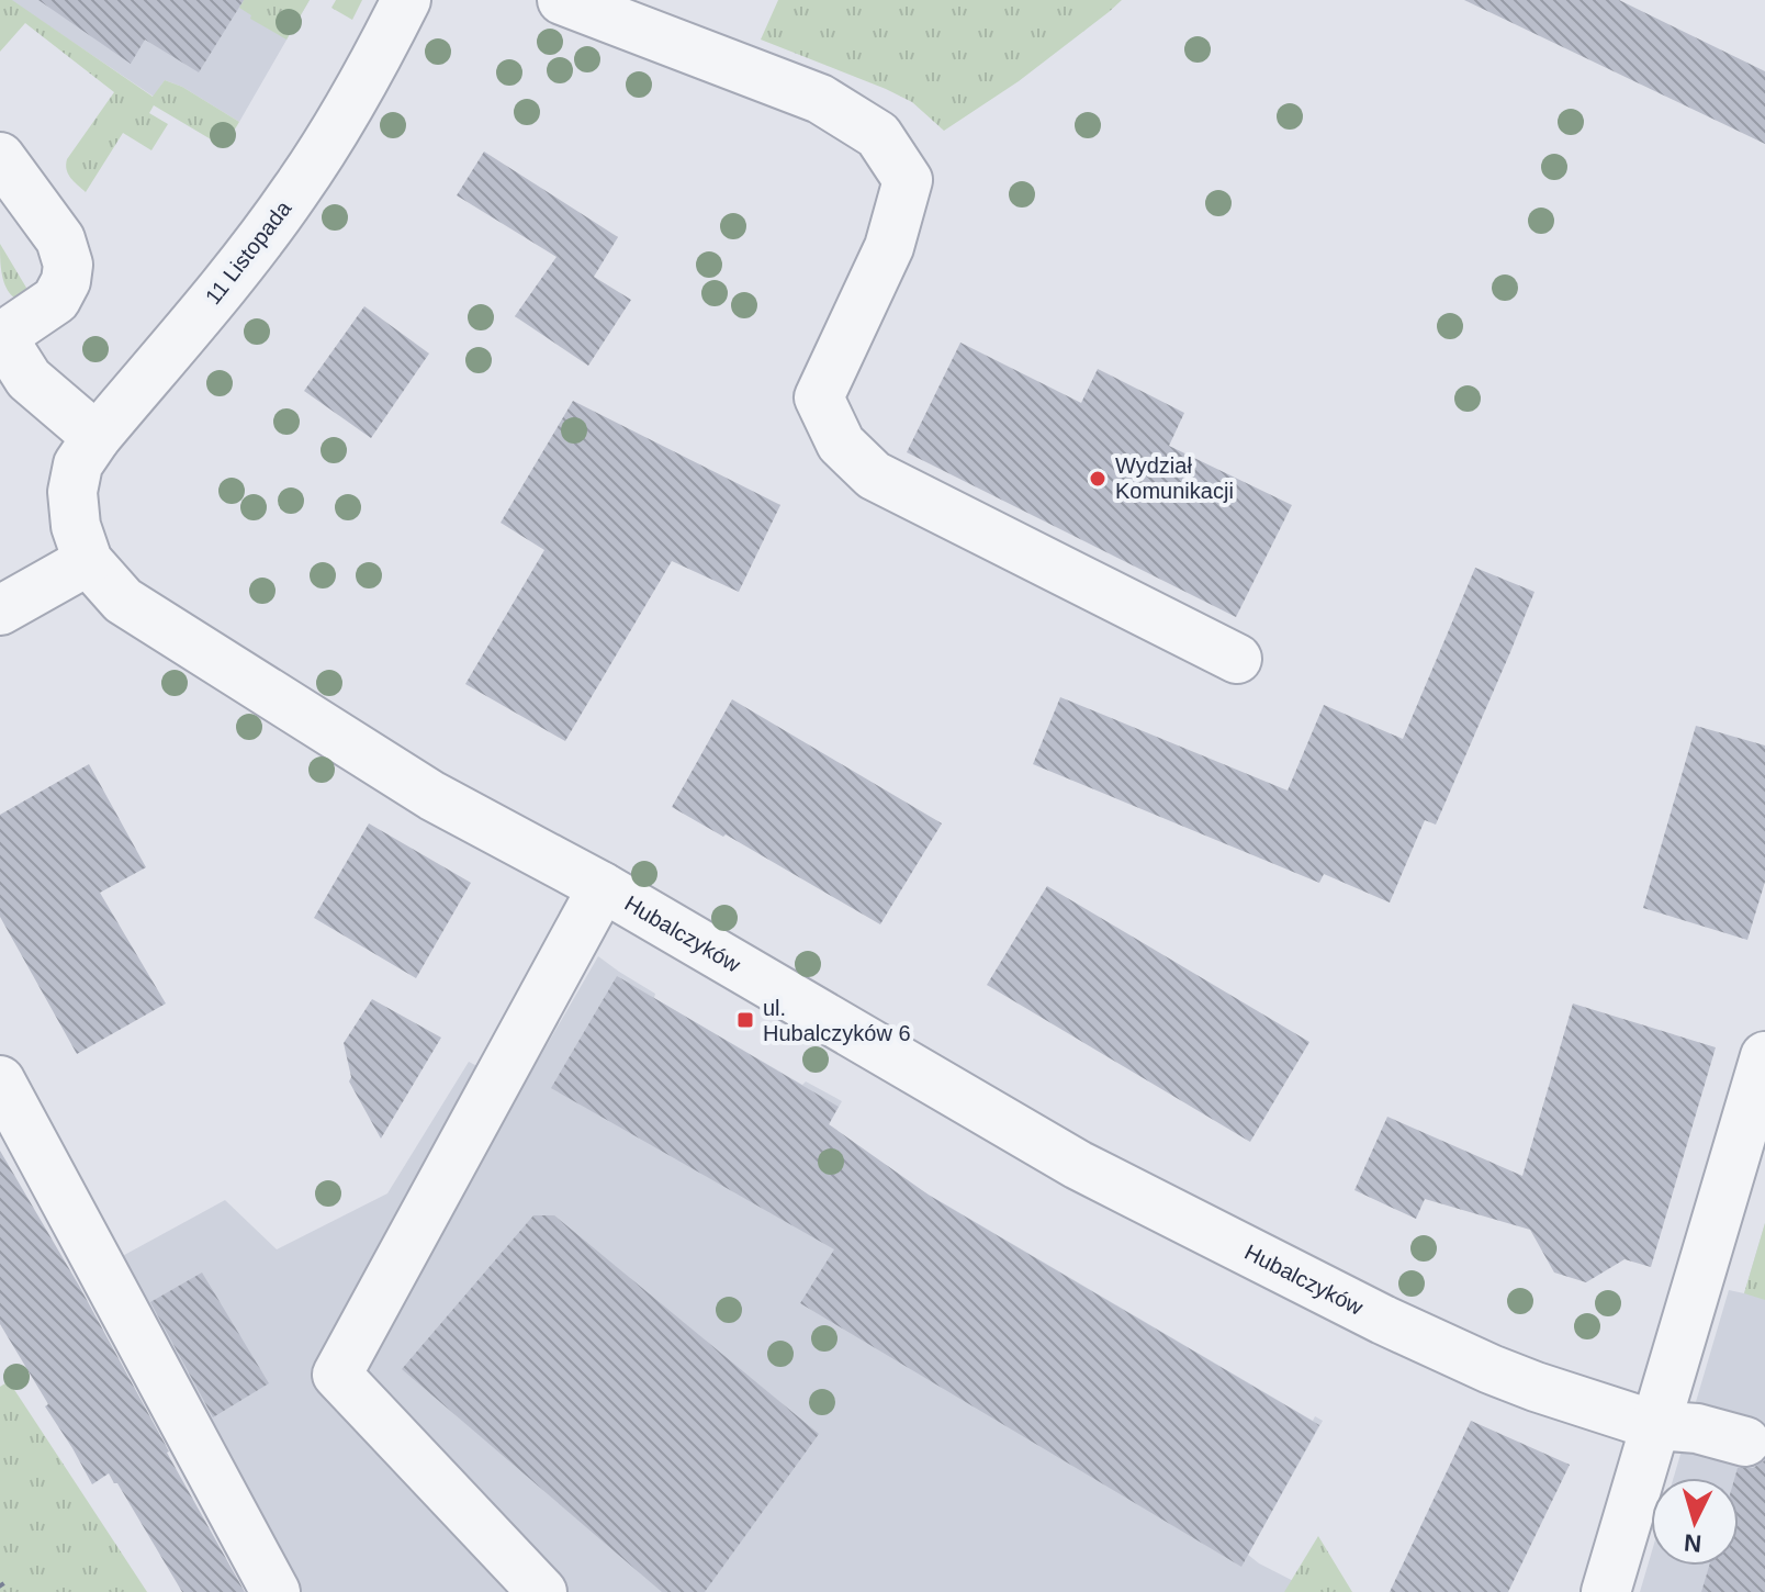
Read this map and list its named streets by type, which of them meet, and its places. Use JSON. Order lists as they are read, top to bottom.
{
  "streets": {
    "street": ["11 Listopada", "Hubalczyków"]
  },
  "crossings": [
    ["11 Listopada", "Hubalczyków"]
  ],
  "places": {
    "other": ["Wydział Komunikacji"],
    "transit": ["ul. Hubalczyków 6"]
  },
  "north": "bottom"
}
